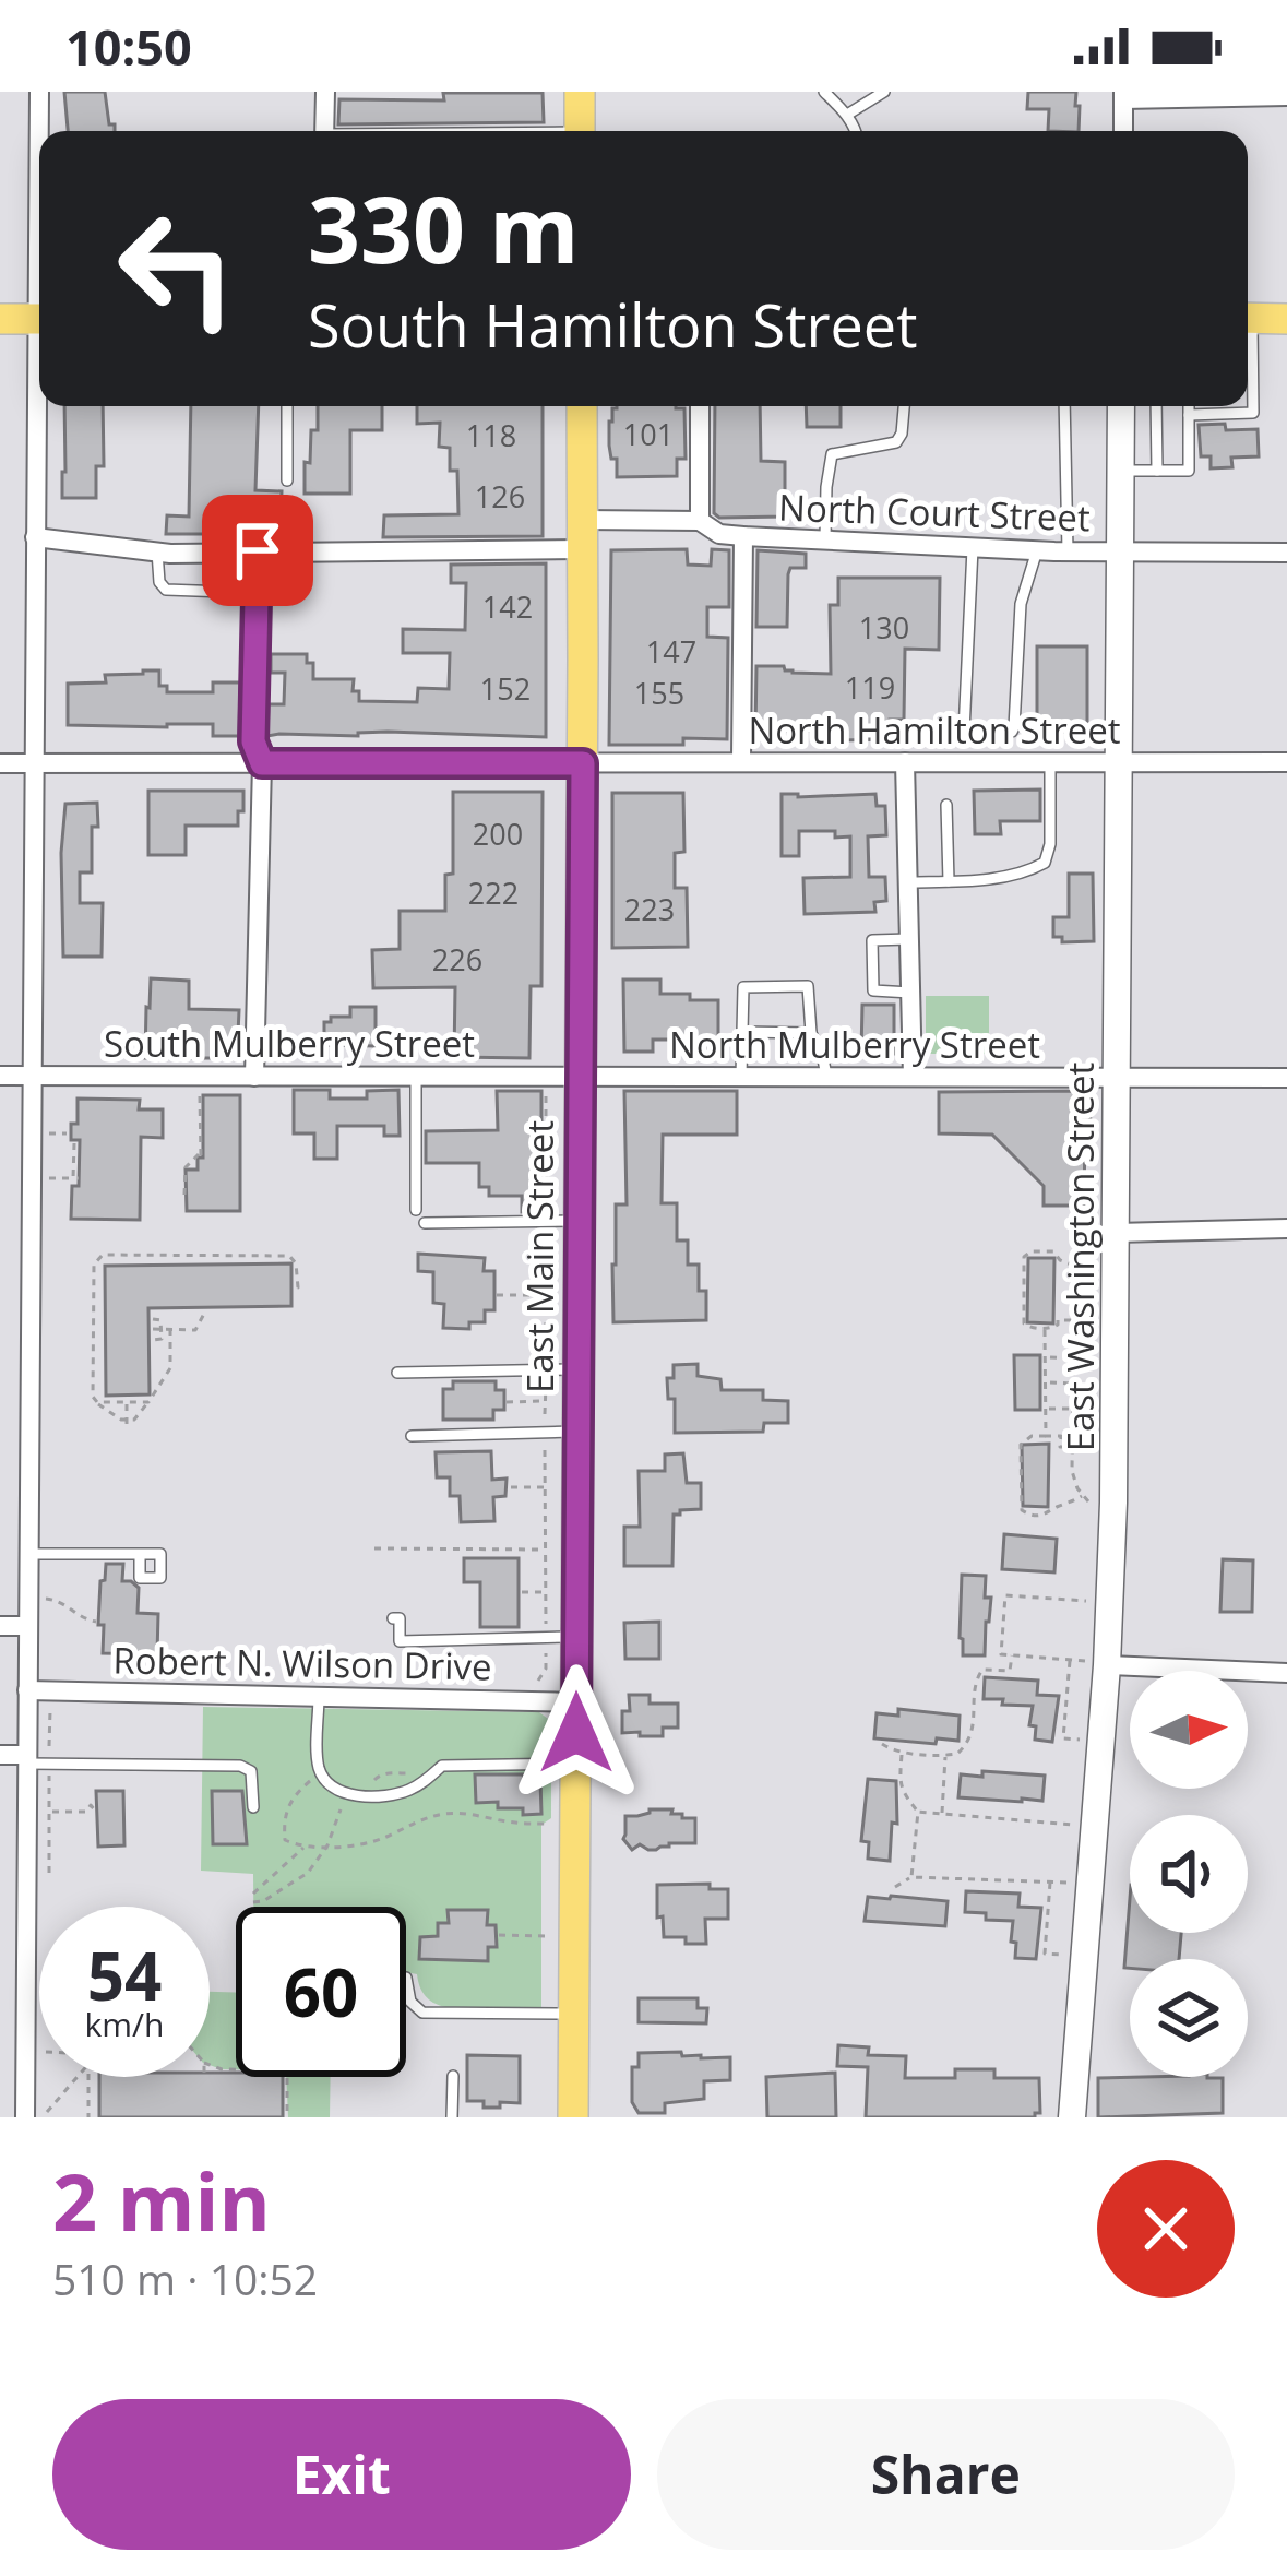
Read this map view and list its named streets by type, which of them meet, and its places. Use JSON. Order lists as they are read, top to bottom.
{
  "streets": {
    "main road": ["East Main Street"],
    "street": [
      "North Court Street",
      "North Hamilton Street",
      "South Mulberry Street",
      "North Mulberry Street",
      "East Washington Street",
      "Robert N. Wilson Drive"
    ]
  },
  "crossings": [
    ["North Court Street", "East Main Street"],
    ["North Court Street", "East Washington Street"],
    ["North Hamilton Street", "East Main Street"],
    ["North Hamilton Street", "East Washington Street"],
    ["South Mulberry Street", "North Mulberry Street"],
    ["South Mulberry Street", "East Main Street"],
    ["North Mulberry Street", "East Main Street"],
    ["North Mulberry Street", "East Washington Street"],
    ["East Main Street", "Robert N. Wilson Drive"]
  ],
  "house_numbers": [
    "101",
    "118",
    "126",
    "142",
    "130",
    "147",
    "119",
    "152",
    "155",
    "200",
    "222",
    "223",
    "226"
  ],
  "north": "right",
  "page": {
    "status": "10:50",
    "turn": ["330 m", "South Hamilton Street"],
    "speed": "54 km/h",
    "limit": "60",
    "heading": ["2 min", "510 m · 10:52"],
    "buttons": ["Exit", "Share"]
  }
}
